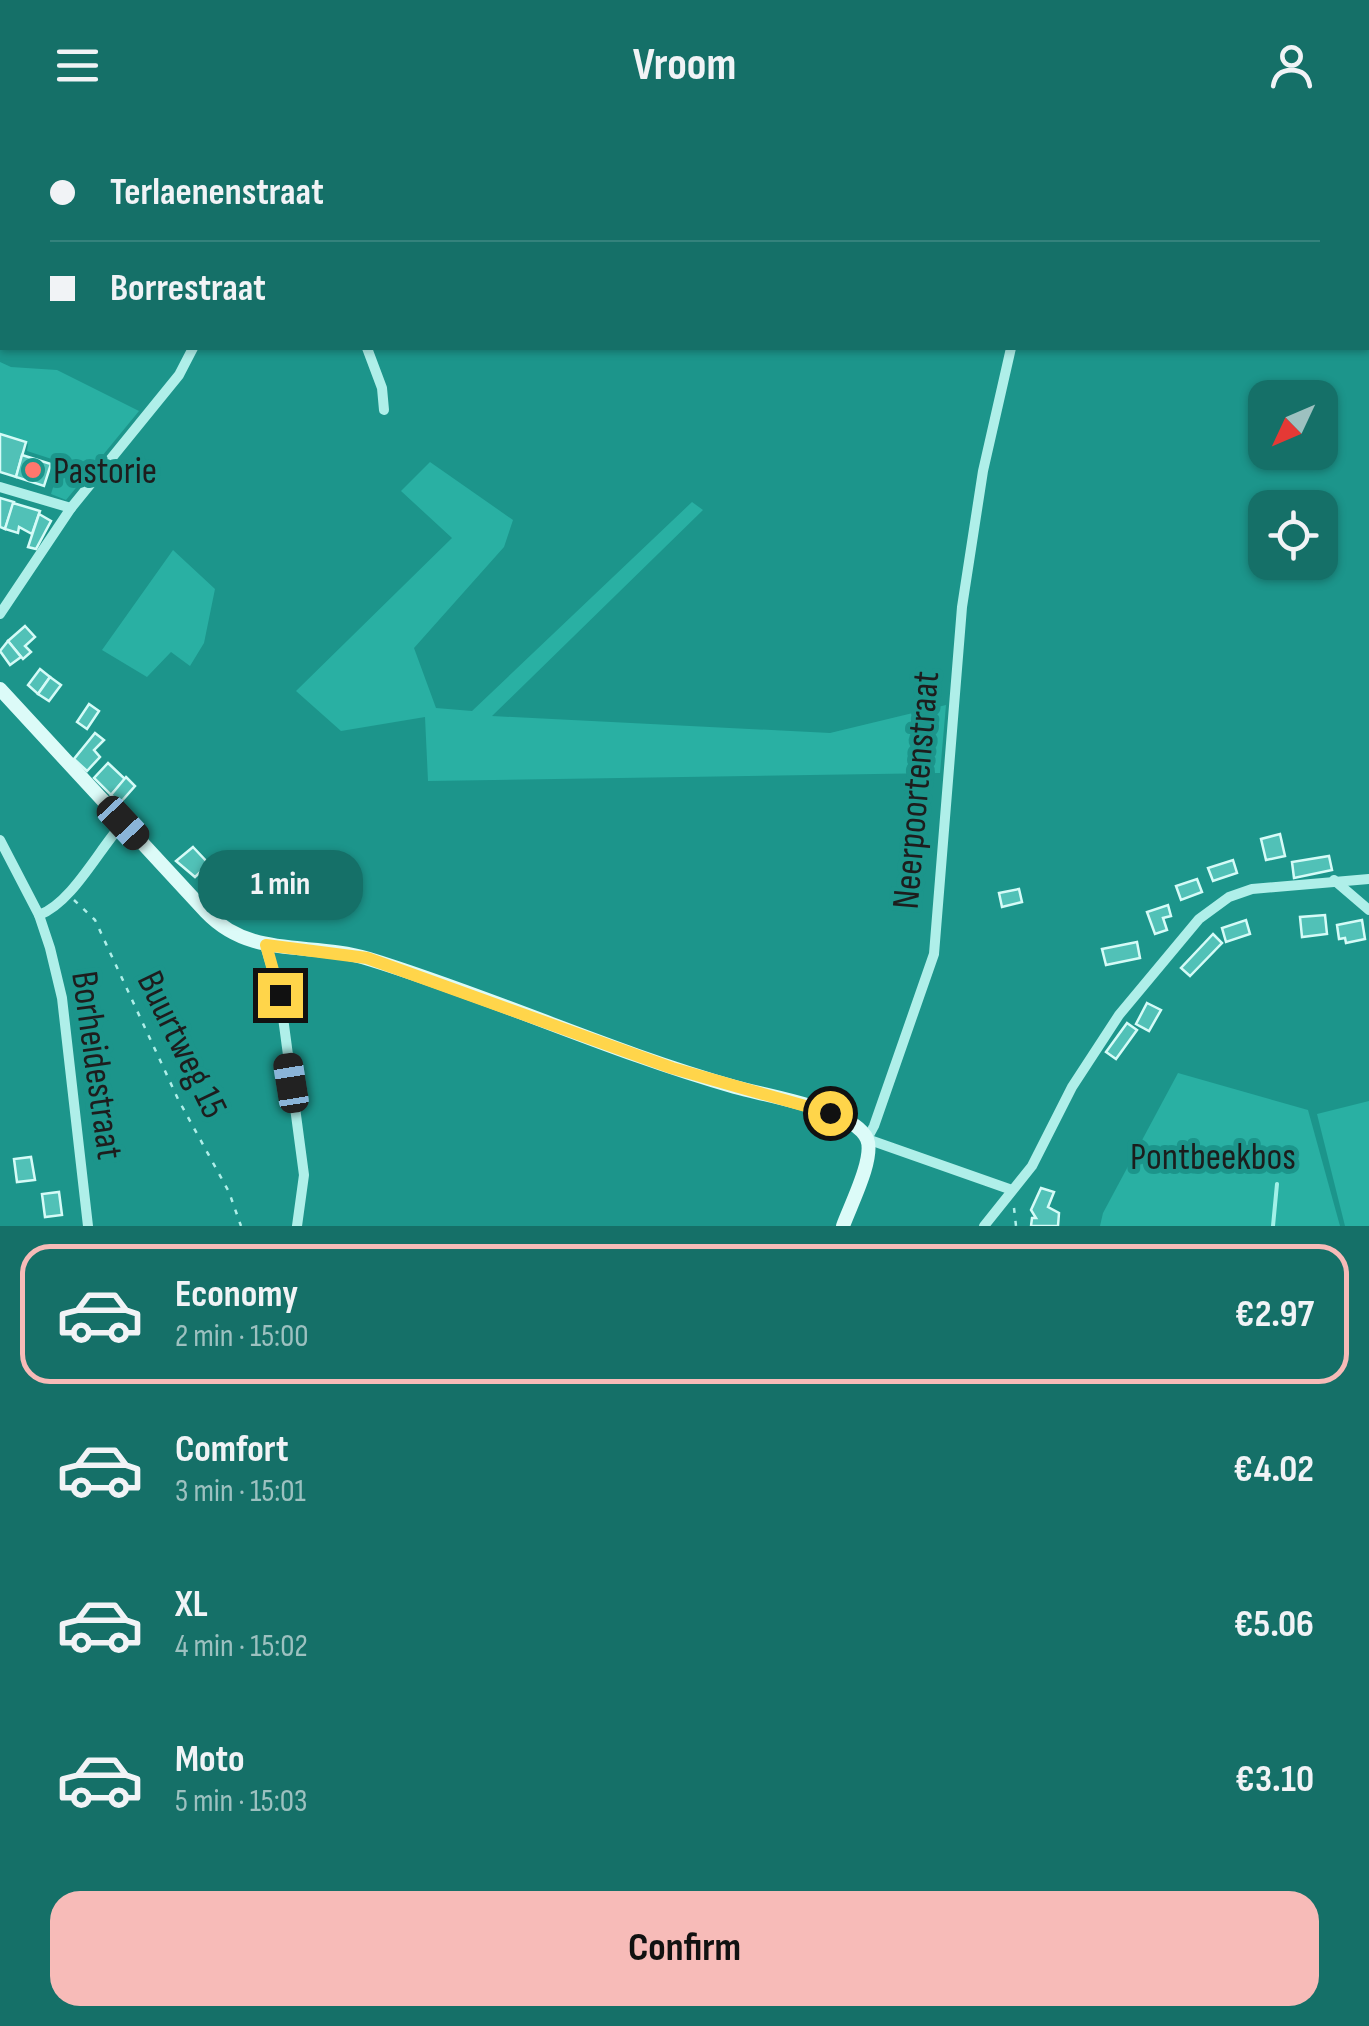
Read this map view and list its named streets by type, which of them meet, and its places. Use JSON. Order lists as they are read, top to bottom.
{
  "streets": {
    "street": ["Neerpoortenstraat", "Borheidestraat"],
    "path": ["Buurtweg 15"]
  },
  "parks": ["Pontbeekbos"],
  "places": ["Pastorie"],
  "north": "bottom left",
  "page": {
    "header": "Vroom",
    "banner": ["Terlaenenstraat", "Borrestraat"],
    "bubble": "1 min",
    "list": [
      {
        "name": "Economy",
        "note": "2 min · 15:00",
        "value": "€2.97"
      },
      {
        "name": "Comfort",
        "note": "3 min · 15:01",
        "value": "€4.02"
      },
      {
        "name": "XL",
        "note": "4 min · 15:02",
        "value": "€5.06"
      },
      {
        "name": "Moto",
        "note": "5 min · 15:03",
        "value": "€3.10"
      }
    ],
    "buttons": "Confirm"
  }
}
